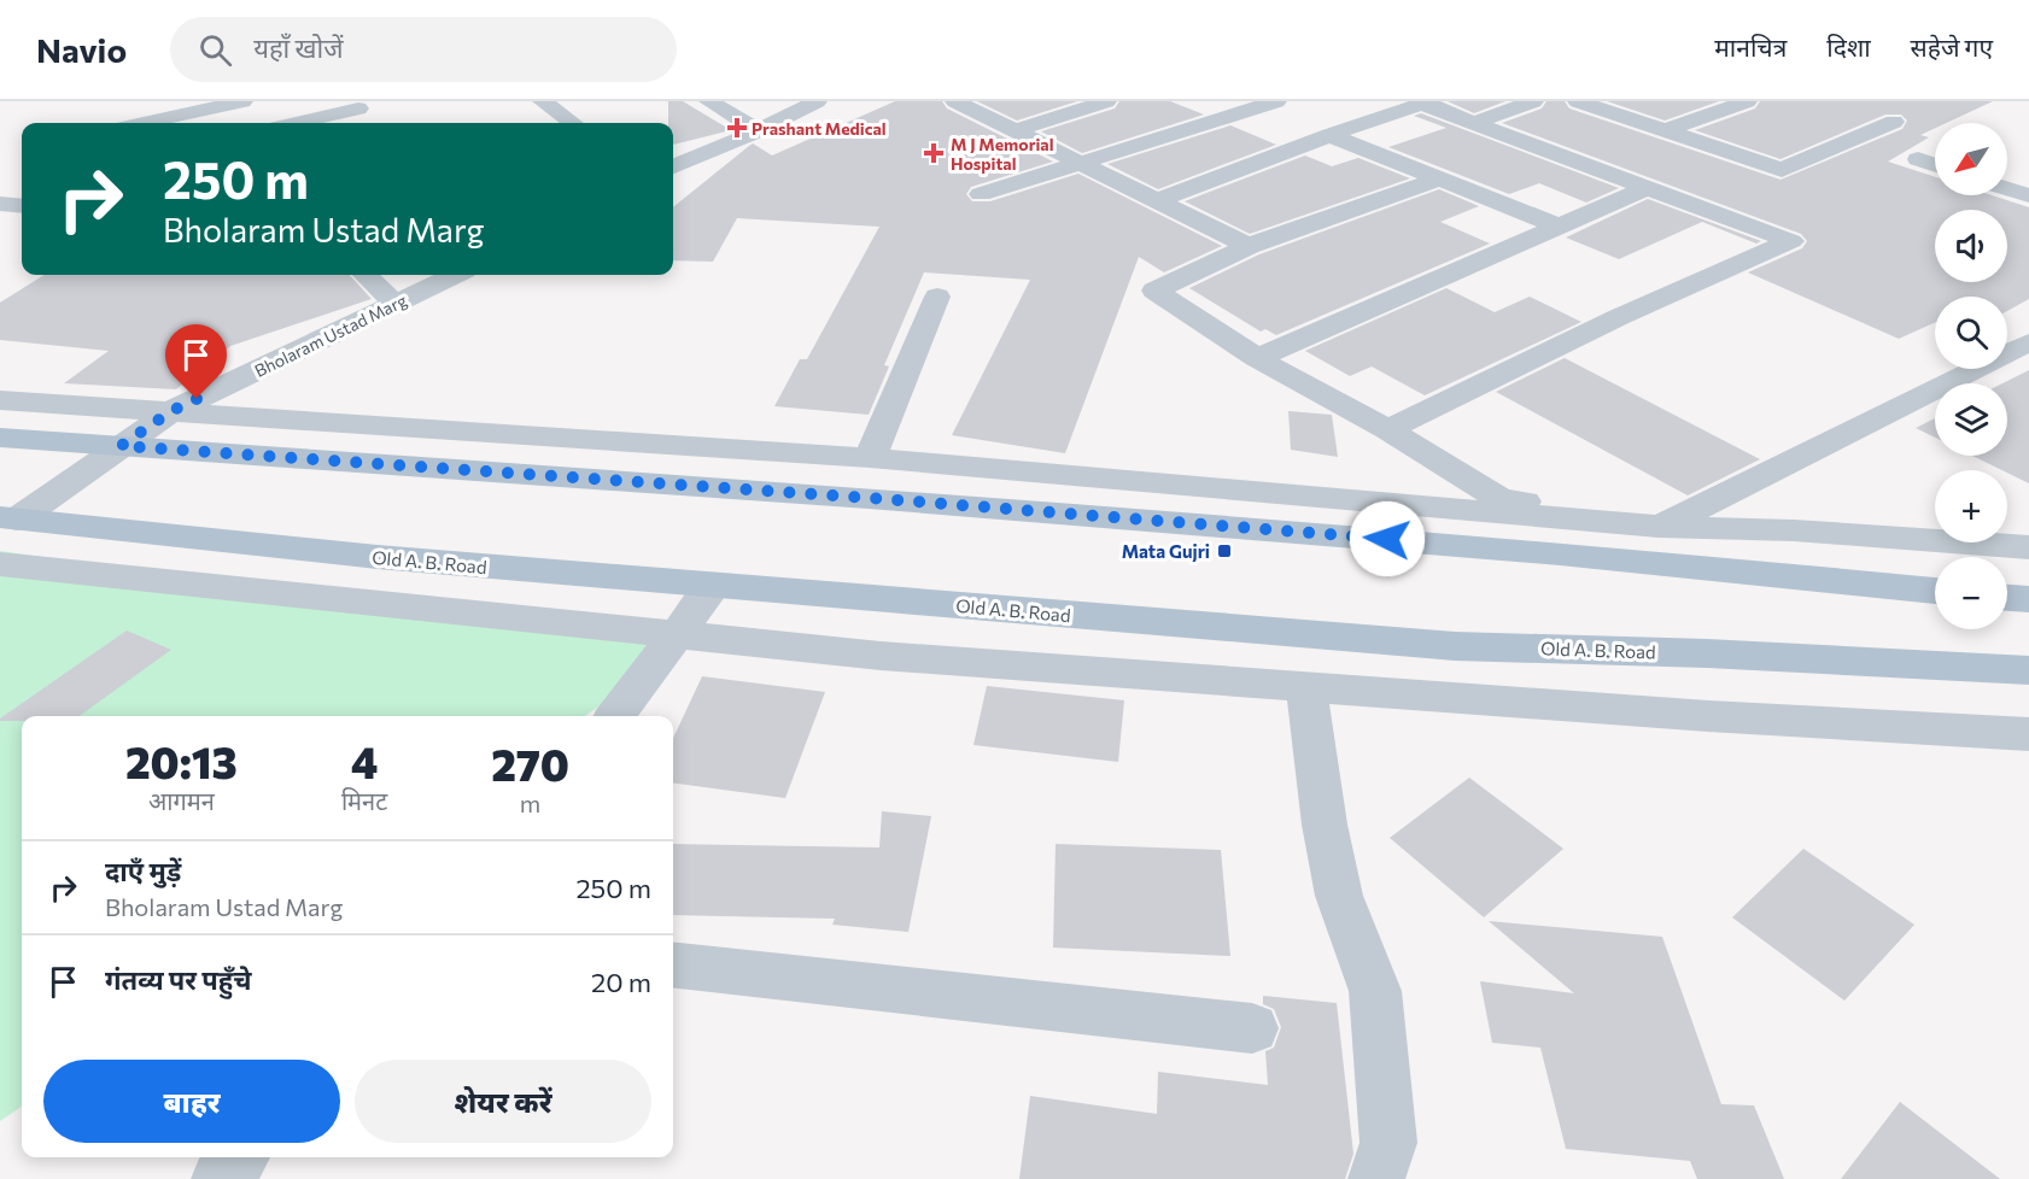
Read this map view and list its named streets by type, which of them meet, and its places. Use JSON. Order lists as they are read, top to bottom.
{
  "streets": {
    "main road": ["Old A. B. Road"],
    "street": ["Bholaram Ustad Marg"]
  },
  "crossings": [
    ["Bholaram Ustad Marg", "Old A. B. Road"]
  ],
  "places": {
    "health": ["Prashant Medical", "M J Memorial Hospital"],
    "transit": ["Mata Gujri"]
  },
  "north": "bottom left",
  "page": {
    "header": "Navio",
    "search": "यहाँ खोजें",
    "nav": ["मानचित्र", "दिशा", "सहेजे गए"],
    "map_buttons": ["+", "−"],
    "turn": ["250 m", "Bholaram Ustad Marg"],
    "eta": [
      "20:13",
      "आगमन",
      "4",
      "मिनट",
      "270",
      "m"
    ],
    "list": [
      {
        "name": "दाएँ मुड़ें",
        "note": "Bholaram Ustad Marg",
        "value": "250 m"
      },
      {
        "name": "गंतव्य पर पहुँचे",
        "value": "20 m"
      }
    ],
    "buttons": ["बाहर", "शेयर करें"]
  }
}
